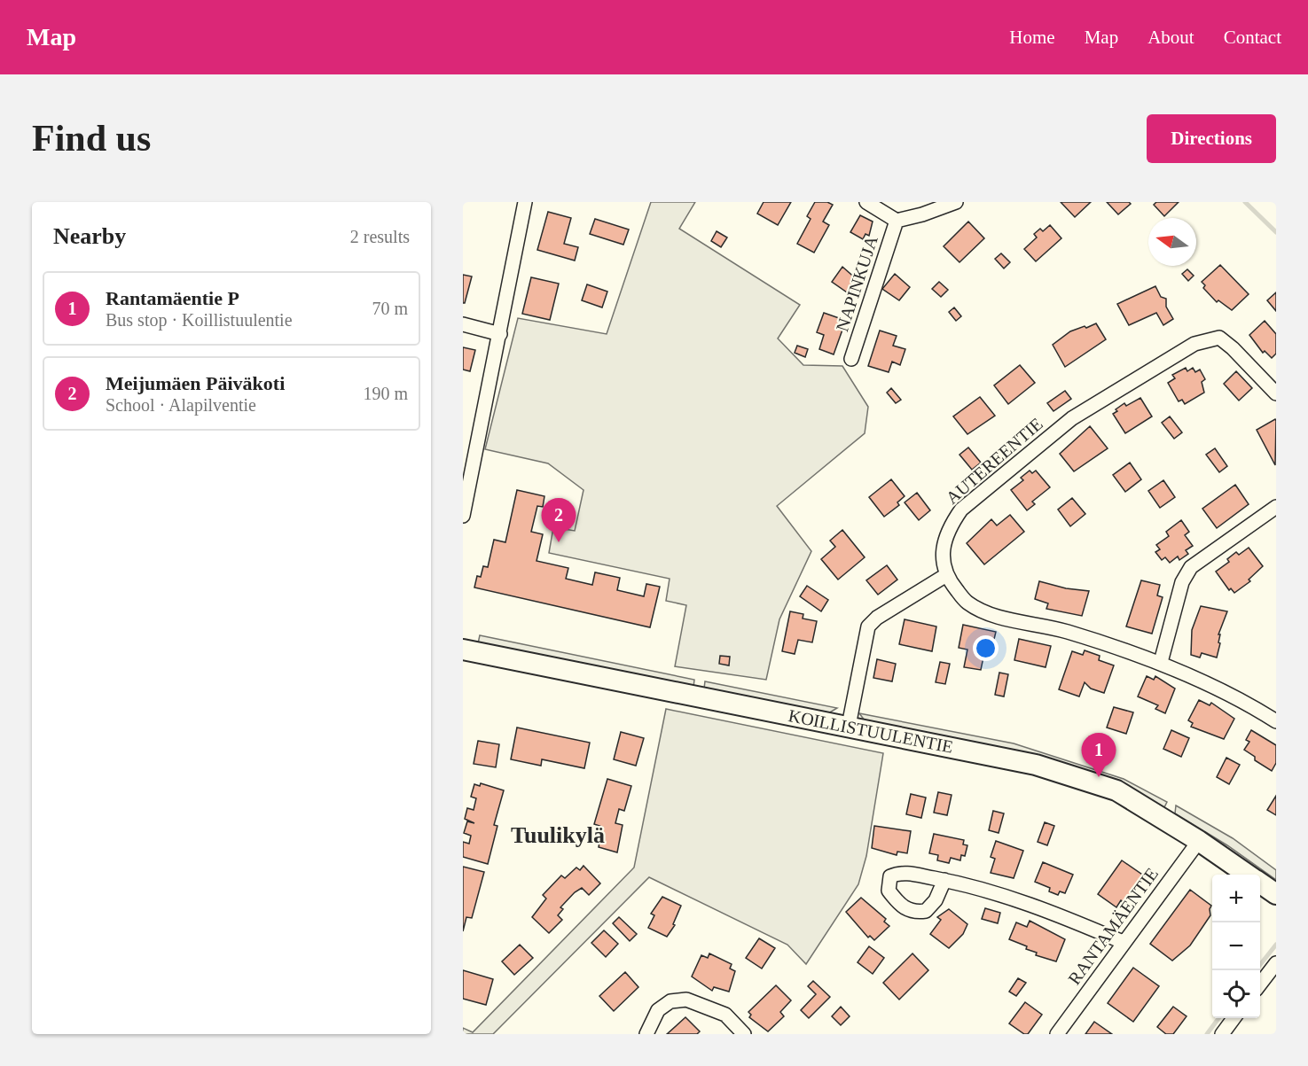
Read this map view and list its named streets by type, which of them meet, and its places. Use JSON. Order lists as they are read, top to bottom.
{
  "streets": {
    "street": [
      "NAPINKUJA",
      "AUTEREENTIE",
      "KOILLISTUULENTIE",
      "RANTAMÄENTIE"
    ]
  },
  "crossings": [
    ["KOILLISTUULENTIE", "RANTAMÄENTIE"]
  ],
  "districts": ["Tuulikylä"],
  "north": "left",
  "page": {
    "header": "Map",
    "nav": [
      "Home",
      "Map",
      "About",
      "Contact"
    ],
    "buttons": "Directions",
    "title": "Find us",
    "heading": ["Nearby", "2 results"],
    "list": [
      {
        "mark": "1",
        "name": "Rantamäentie P",
        "note": "Bus stop · Koillistuulentie",
        "value": "70 m"
      },
      {
        "mark": "2",
        "name": "Meijumäen Päiväkoti",
        "note": "School · Alapilventie",
        "value": "190 m"
      }
    ],
    "pins": ["2", "1"],
    "map_buttons": ["+", "−"]
  }
}
